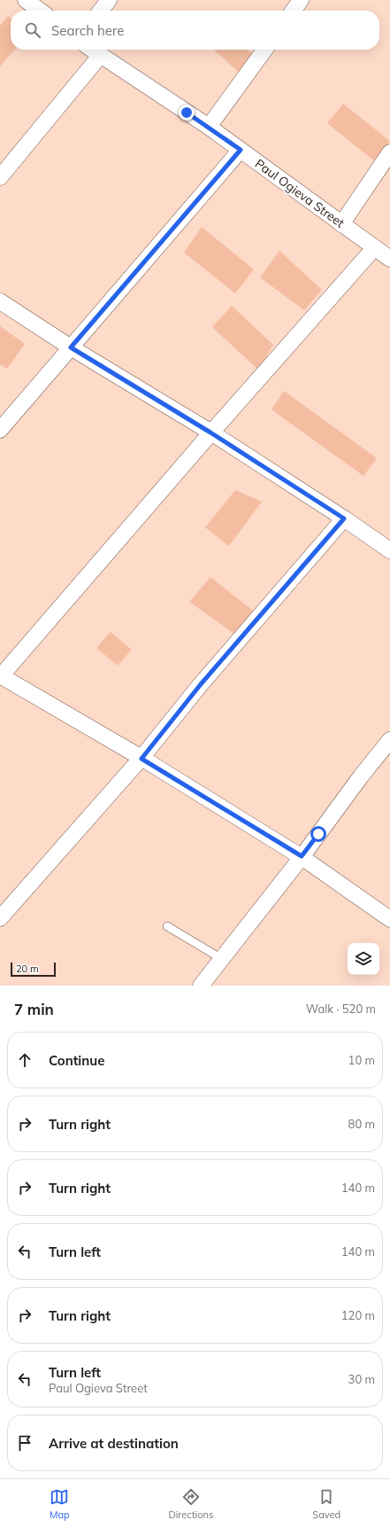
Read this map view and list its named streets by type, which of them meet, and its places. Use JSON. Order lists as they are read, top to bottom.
{
  "streets": {
    "street": ["Paul Ogieva Street"]
  },
  "scale_bar": "20 m",
  "page": {
    "search": "Search here",
    "scale": "20 m",
    "heading": ["7 min", "Walk · 520 m"],
    "list": [
      ["Continue", "10 m"],
      ["Turn right", "80 m"],
      ["Turn right", "140 m"],
      ["Turn left", "140 m"],
      ["Turn right", "120 m"],
      ["Turn left", "Paul Ogieva Street", "30 m"],
      "Arrive at destination"
    ],
    "nav": ["Map", "Directions", "Saved"]
  }
}
